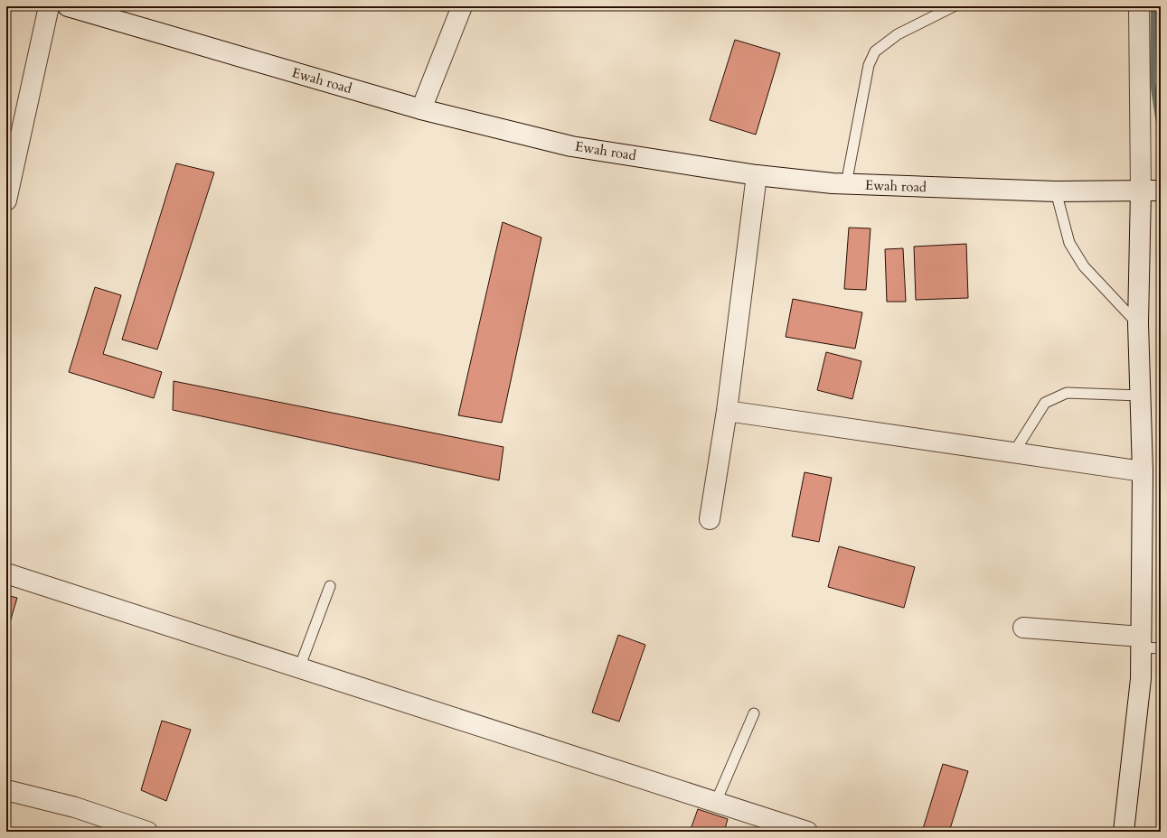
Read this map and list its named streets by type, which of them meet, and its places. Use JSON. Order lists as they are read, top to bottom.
{
  "streets": {
    "street": ["Ewah road"]
  }
}
